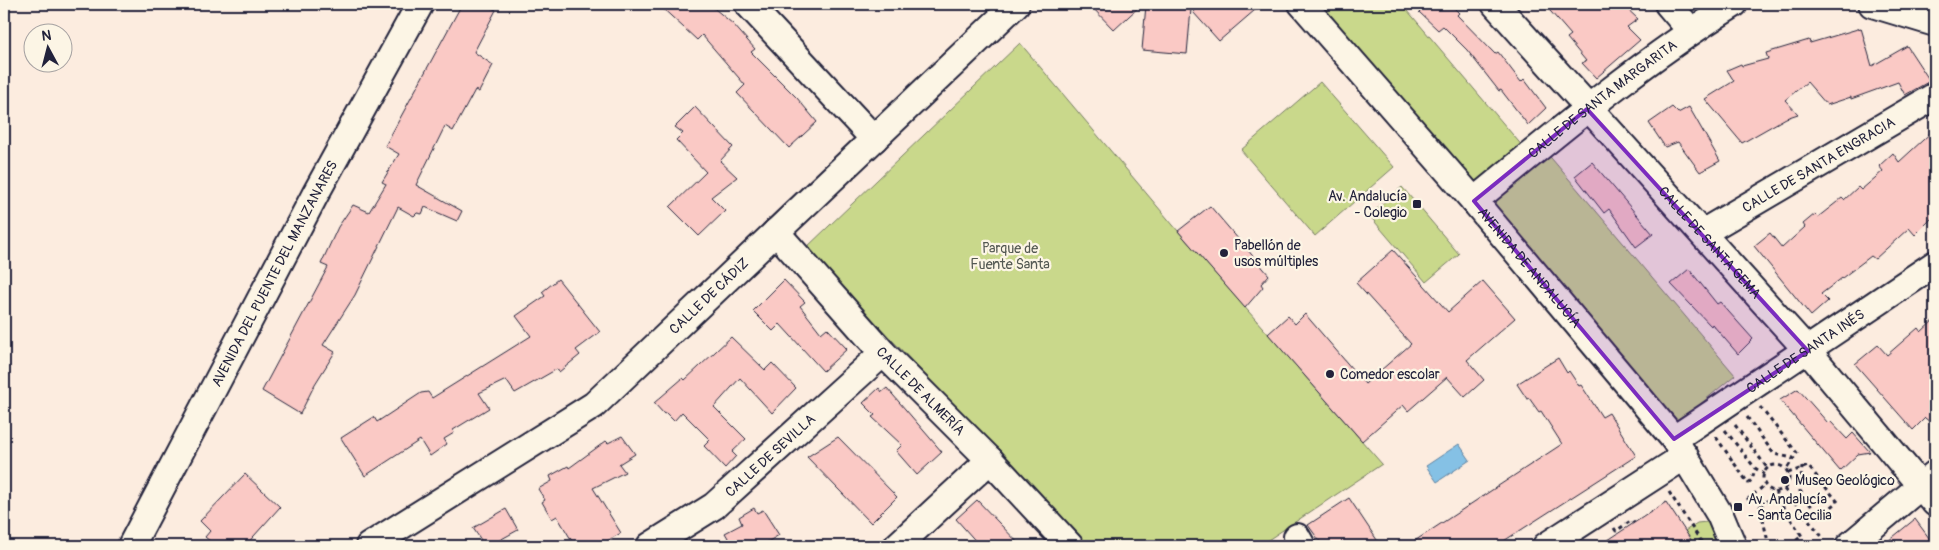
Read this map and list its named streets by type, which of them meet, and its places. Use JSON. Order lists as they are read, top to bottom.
{
  "streets": {
    "street": [
      "CALLE DE SANTA MARGARITA",
      "CALLE DE SANTA ENGRACIA",
      "CALLE DE SANTA GEMA",
      "AVENIDA DE ANDALUCÍA",
      "AVENIDA DEL PUENTE DEL MANZANARES",
      "CALLE DE CÁDIZ",
      "CALLE DE SANTA INÉS",
      "CALLE DE ALMERÍA",
      "CALLE DE SEVILLA"
    ]
  },
  "crossings": [
    ["CALLE DE SANTA MARGARITA", "CALLE DE SANTA GEMA"],
    ["CALLE DE SANTA MARGARITA", "AVENIDA DE ANDALUCÍA"],
    ["CALLE DE SANTA ENGRACIA", "CALLE DE SANTA GEMA"],
    ["CALLE DE SANTA GEMA", "CALLE DE SANTA INÉS"],
    ["AVENIDA DE ANDALUCÍA", "CALLE DE SANTA INÉS"],
    ["CALLE DE CÁDIZ", "CALLE DE ALMERÍA"],
    ["CALLE DE ALMERÍA", "CALLE DE SEVILLA"]
  ],
  "parks": ["Parque de Fuente Santa"],
  "places": {
    "transit": ["Av. Andalucía - Colegio", "Av. Andalucía - Santa Cecilia"],
    "other": ["Pabellón de usos múltiples", "Comedor escolar", "Museo Geológico"]
  },
  "north": "top"
}
